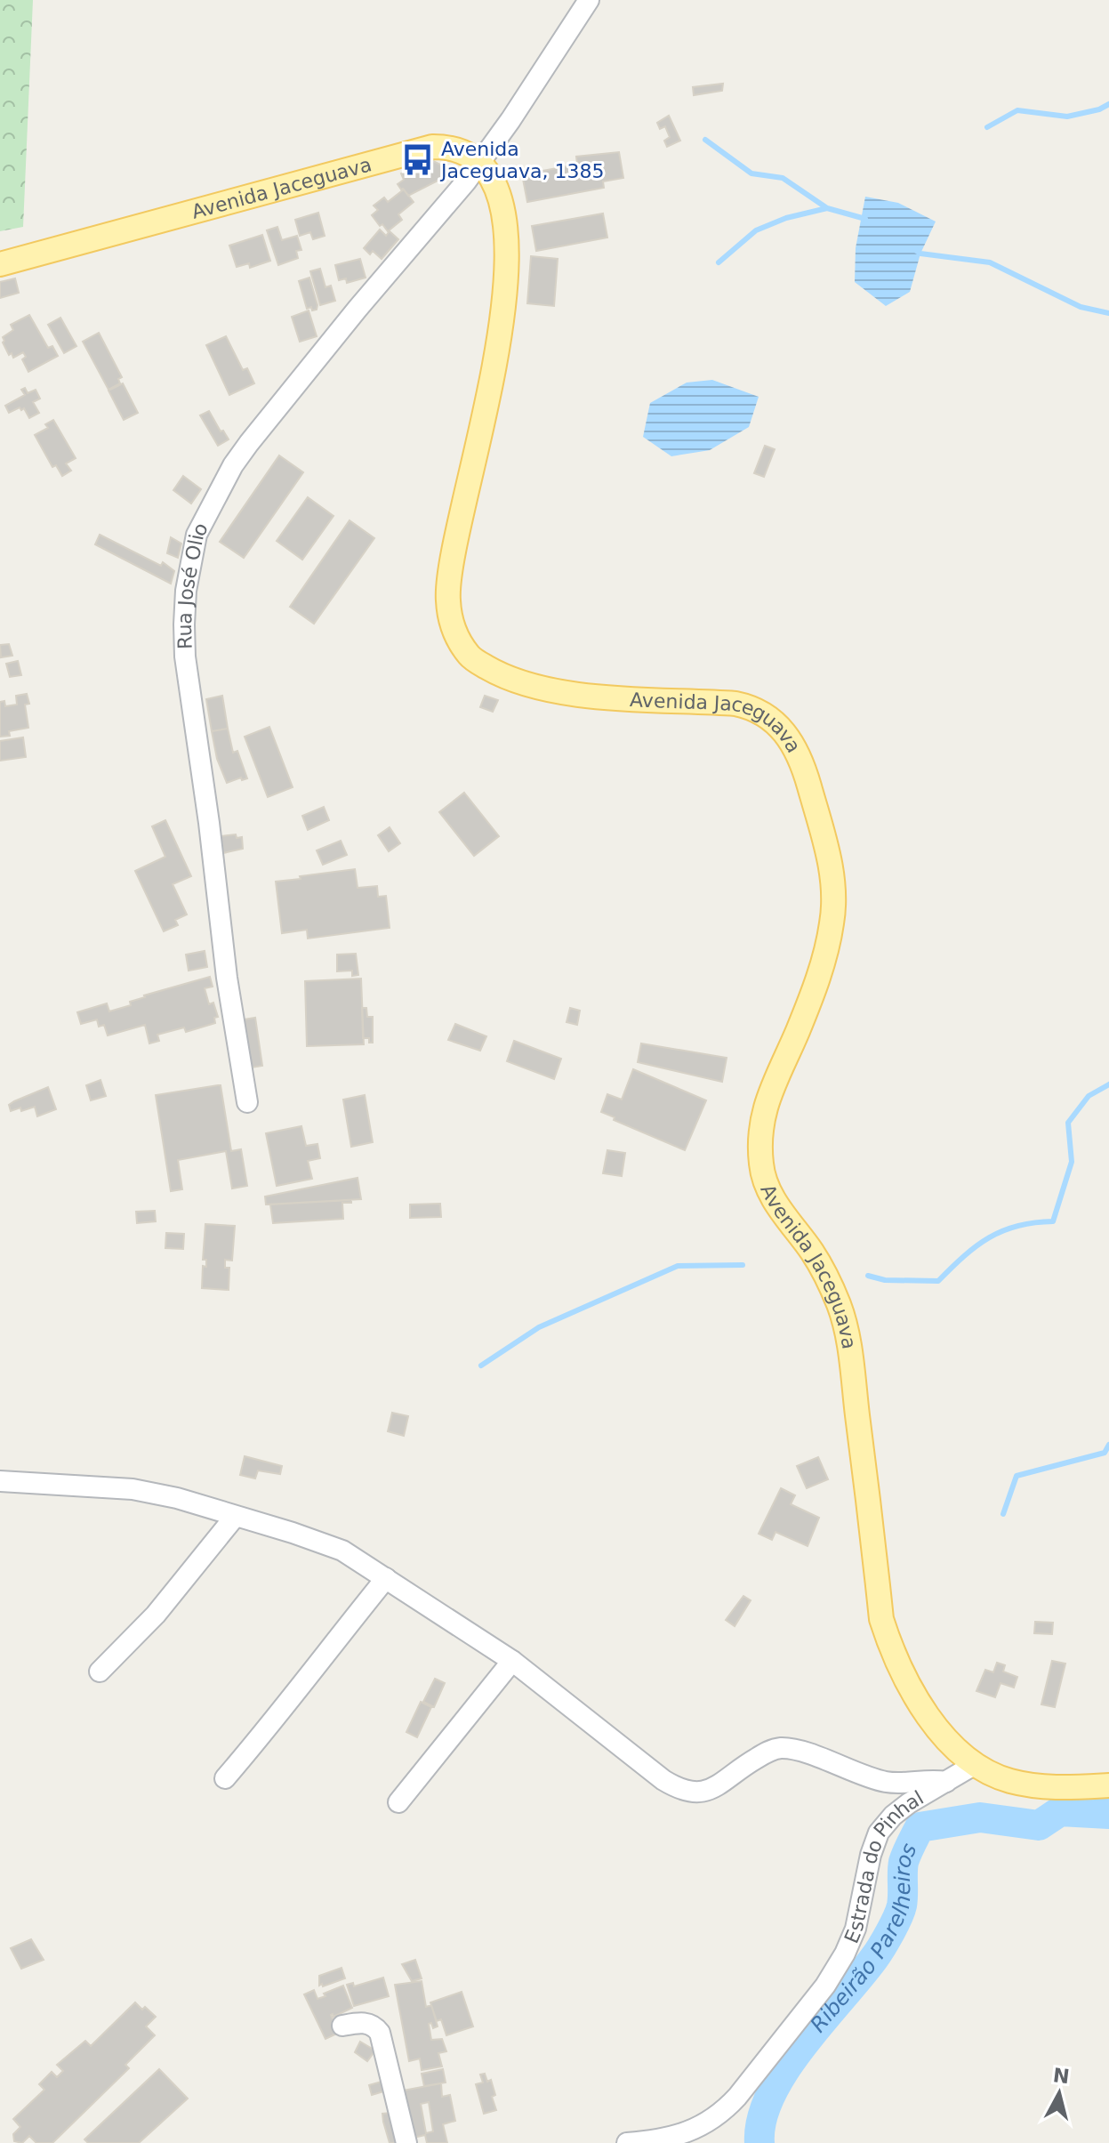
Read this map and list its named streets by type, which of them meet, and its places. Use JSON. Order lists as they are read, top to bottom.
{
  "streets": {
    "main road": ["Avenida Jaceguava"],
    "street": ["Rua José Olio", "Estrada do Pinhal"]
  },
  "crossings": [
    ["Avenida Jaceguava", "Rua José Olio"],
    ["Avenida Jaceguava", "Estrada do Pinhal"]
  ],
  "water": ["Ribeirão Parelheiros"],
  "places": {
    "bus stop": ["Avenida Jaceguava, 1385"]
  },
  "north": "top"
}
